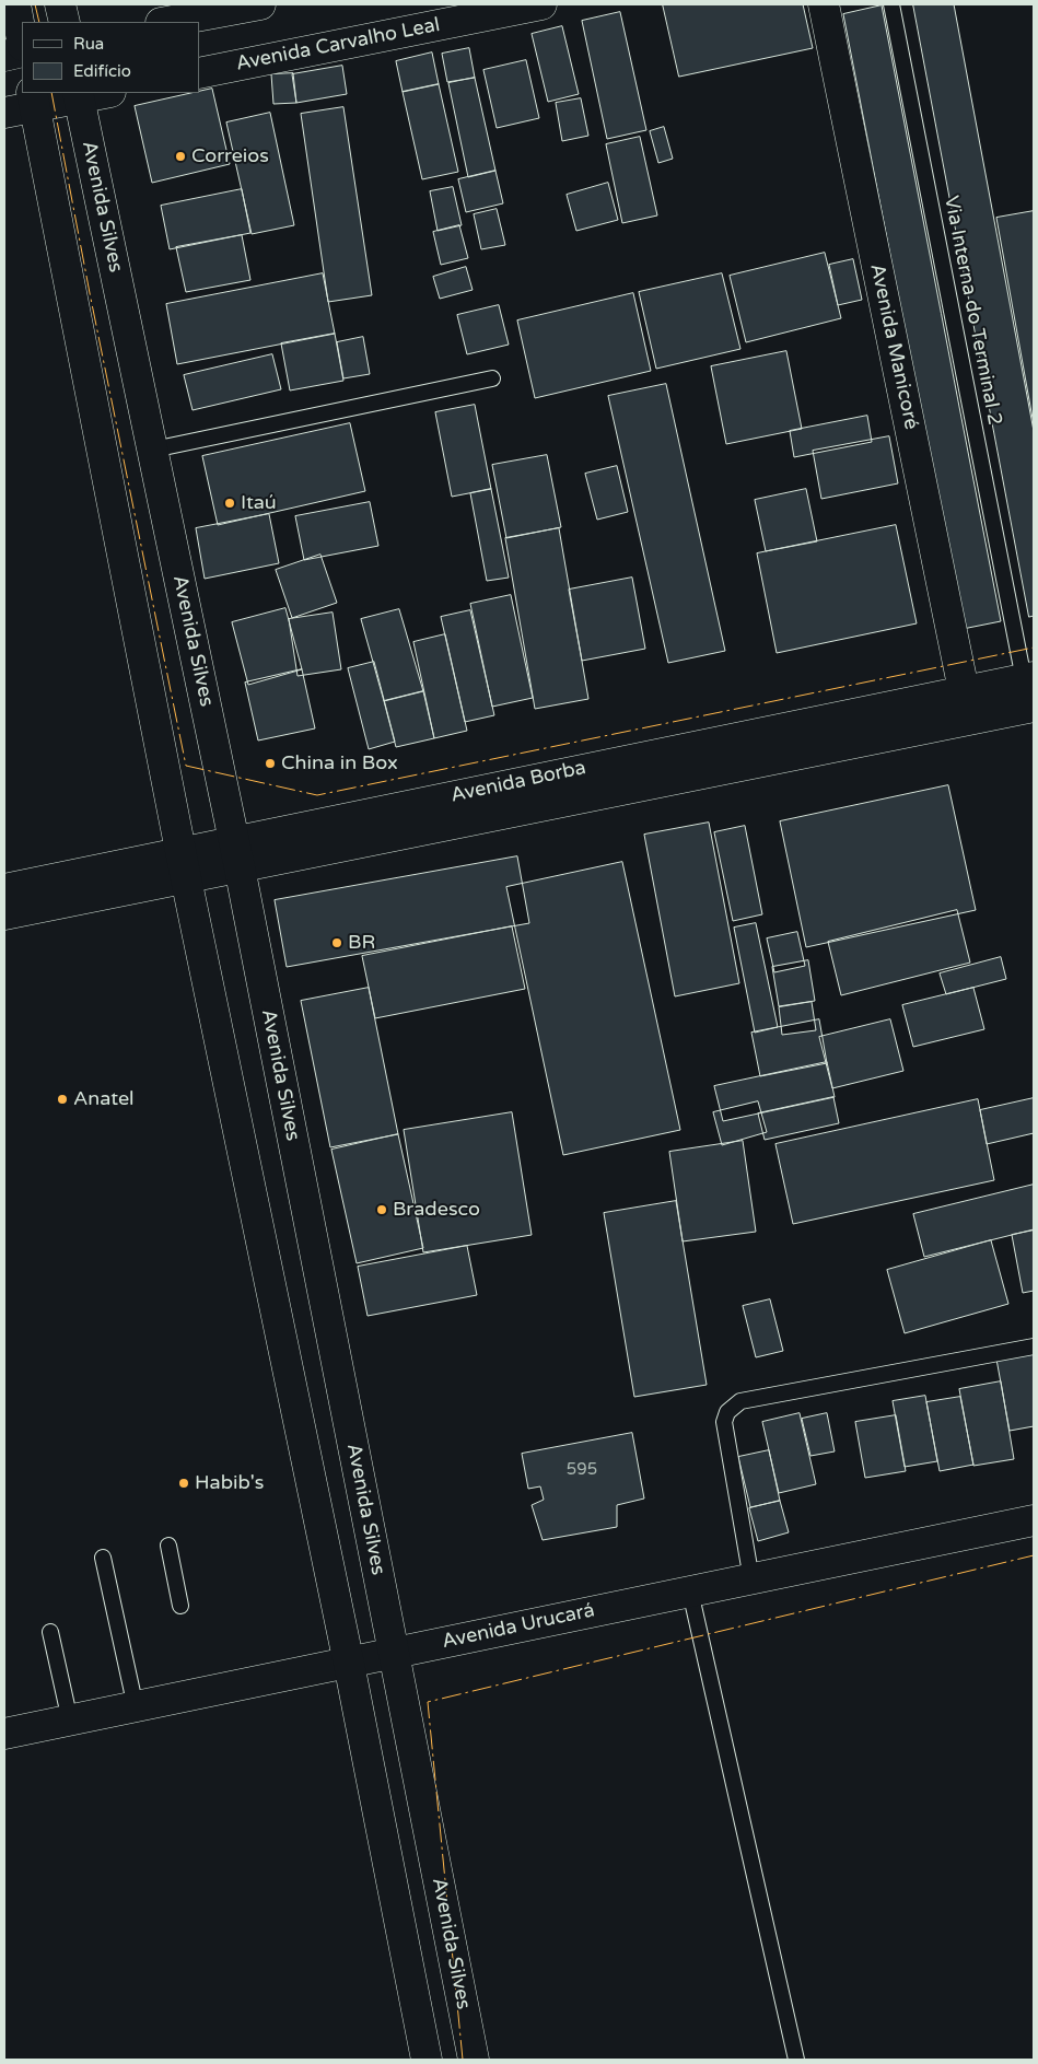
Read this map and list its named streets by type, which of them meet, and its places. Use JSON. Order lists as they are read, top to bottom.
{
  "streets": {
    "street": [
      "Avenida Carvalho Leal",
      "Avenida Silves",
      "Avenida Manicoré",
      "Avenida Borba",
      "Avenida Urucará"
    ],
    "lane": ["Via Interna do Terminal 2"]
  },
  "crossings": [
    ["Avenida Silves", "Avenida Borba"],
    ["Avenida Silves", "Avenida Urucará"],
    ["Via Interna do Terminal 2", "Avenida Borba"],
    ["Avenida Manicoré", "Avenida Borba"]
  ],
  "places": [
    "Correios",
    "Itaú",
    "China in Box",
    "BR",
    "Anatel",
    "Bradesco",
    "Habib's"
  ],
  "house_numbers": ["595"],
  "legend": ["Rua", "Edifício"]
}
